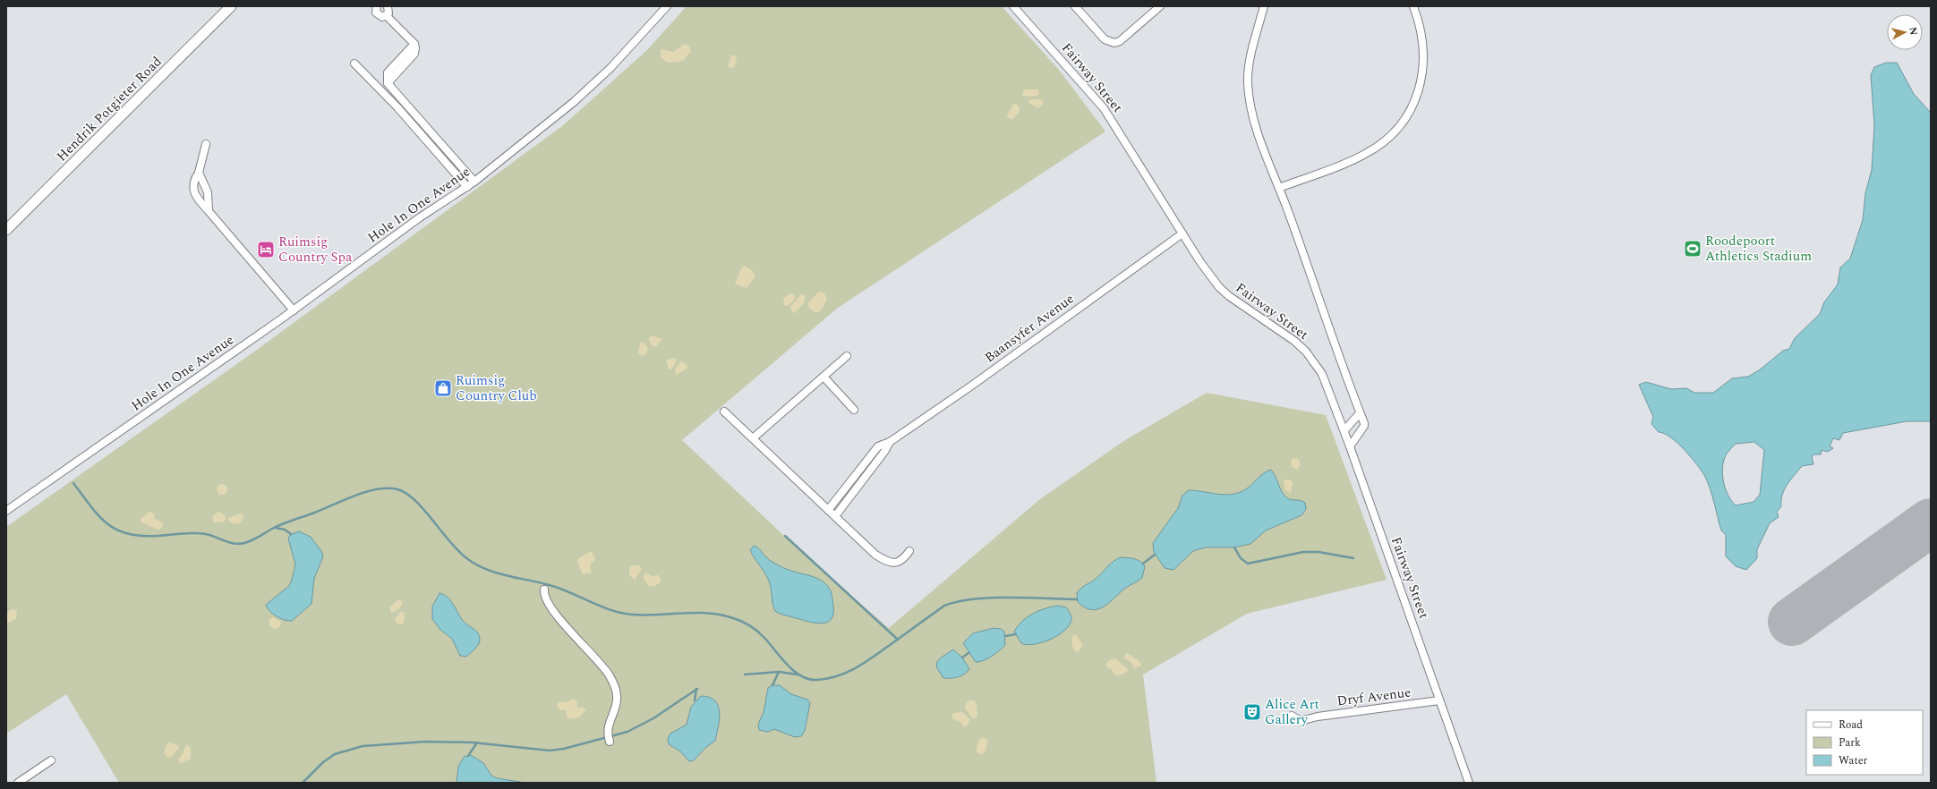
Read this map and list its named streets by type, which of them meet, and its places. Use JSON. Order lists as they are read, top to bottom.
{
  "streets": {
    "main road": ["Hendrik Potgieter Road"],
    "street": [
      "Fairway Street",
      "Hole In One Avenue",
      "Baansyfer Avenue",
      "Dryf Avenue"
    ]
  },
  "crossings": [
    ["Fairway Street", "Baansyfer Avenue"],
    ["Fairway Street", "Dryf Avenue"]
  ],
  "places": {
    "sports": ["Roodepoort Athletics Stadium"],
    "hotel": ["Ruimsig Country Spa"],
    "shop": ["Ruimsig Country Club"],
    "theatre": ["Alice Art Gallery"]
  },
  "legend": ["Road", "Park", "Water"],
  "north": "right"
}
